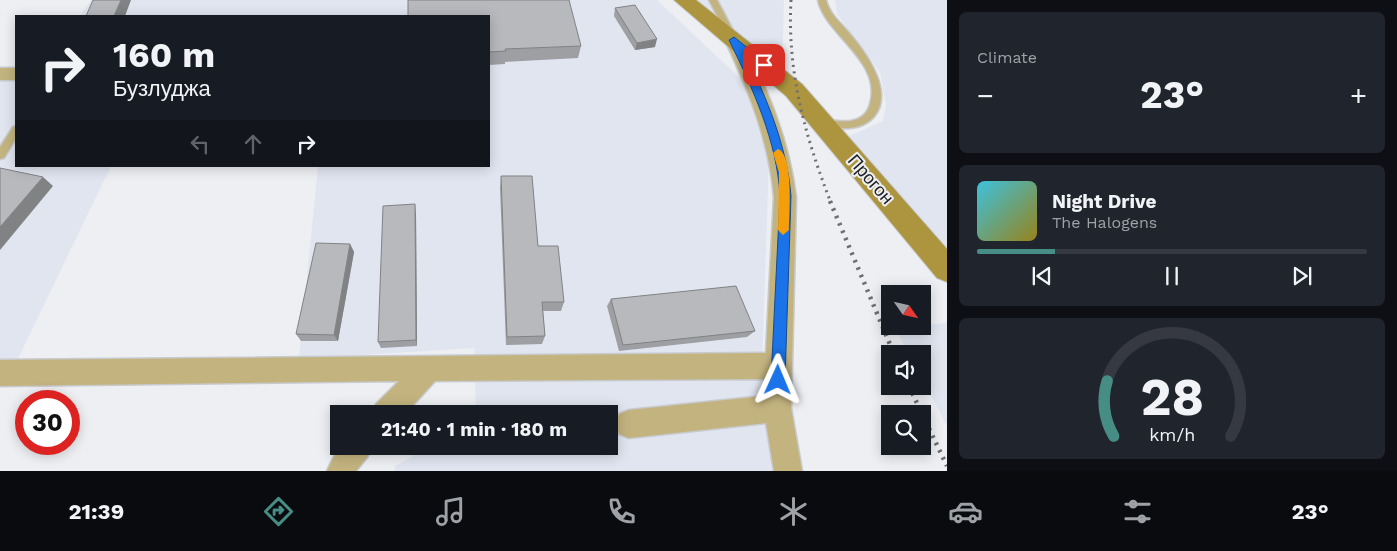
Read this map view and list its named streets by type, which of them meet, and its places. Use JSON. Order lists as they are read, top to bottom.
{
  "streets": {
    "street": ["Прогон"]
  },
  "north": "bottom right",
  "page": {
    "tile": "Climate",
    "turn": ["160 m", "Бузлуджа"],
    "heat": ["−", "23°", "+"],
    "song": ["Night Drive", "The Halogens"],
    "limit": "30",
    "trip": "21:40 · 1 min · 180 m",
    "tabs": ["21:39", "23°"],
    "gauge": ["28", "km/h"]
  }
}
